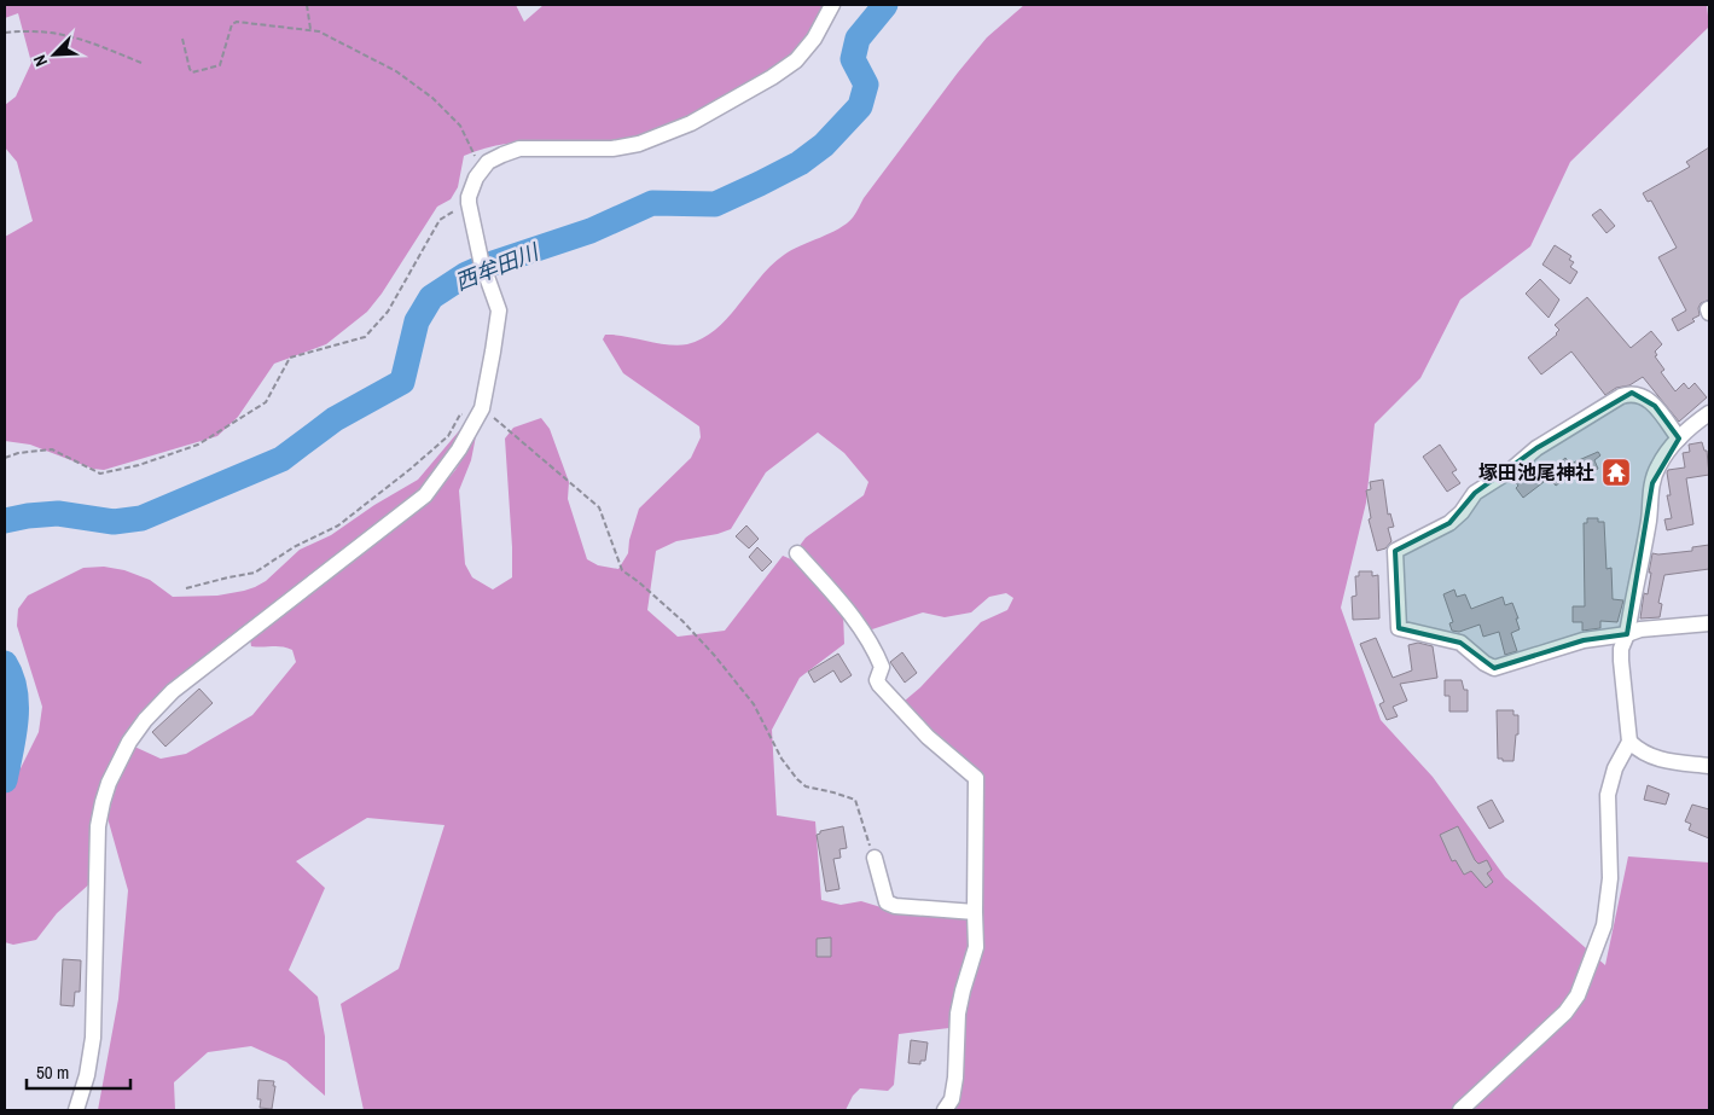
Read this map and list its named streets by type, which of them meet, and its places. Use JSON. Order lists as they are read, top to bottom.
{
  "water": ["西牟田川"],
  "places": {
    "temple": ["塚田池尾神社"]
  },
  "scale_bar": "50 m",
  "north": "bottom left"
}
